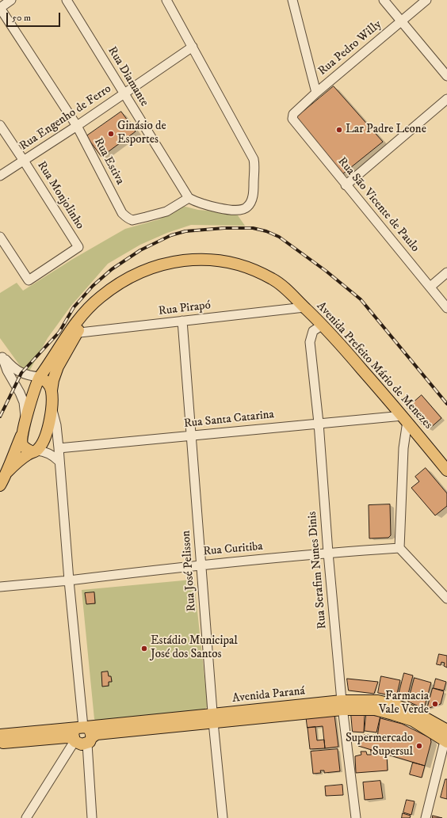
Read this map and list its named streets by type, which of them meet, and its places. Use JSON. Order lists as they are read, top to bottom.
{
  "streets": {
    "main road": ["Avenida Prefeito Mário de Menezes", "Avenida Paraná"],
    "street": [
      "Rua Pedro Willy",
      "Rua Diamante",
      "Rua Engenho de Ferro",
      "Rua Estiva",
      "Rua Monjolinho",
      "Rua São Vicente de Paulo",
      "Rua Pirapó",
      "Rua Santa Catarina",
      "Rua Curitiba",
      "Rua Serafim Nunes Dinis",
      "Rua José Pelisson"
    ]
  },
  "crossings": [
    ["Rua Pedro Willy", "Rua São Vicente de Paulo"],
    ["Rua Diamante", "Rua Engenho de Ferro"],
    ["Rua Diamante", "Rua Estiva"],
    ["Rua Engenho de Ferro", "Rua Estiva"],
    ["Rua Engenho de Ferro", "Rua Monjolinho"],
    ["Rua Pirapó", "Avenida Prefeito Mário de Menezes"],
    ["Rua Pirapó", "Rua José Pelisson"],
    ["Avenida Prefeito Mário de Menezes", "Rua Santa Catarina"],
    ["Avenida Prefeito Mário de Menezes", "Rua Serafim Nunes Dinis"],
    ["Rua Santa Catarina", "Rua Serafim Nunes Dinis"],
    ["Rua Santa Catarina", "Rua José Pelisson"],
    ["Rua Curitiba", "Rua Serafim Nunes Dinis"],
    ["Rua Curitiba", "Rua José Pelisson"],
    ["Rua Serafim Nunes Dinis", "Avenida Paraná"],
    ["Rua José Pelisson", "Avenida Paraná"]
  ],
  "places": [
    "Lar Padre Leone",
    "Ginásio de Esportes",
    "Estádio Municipal José dos Santos",
    "Farmacia Vale Verde",
    "Supermercado Supersul"
  ],
  "scale_bar": "50 m"
}
